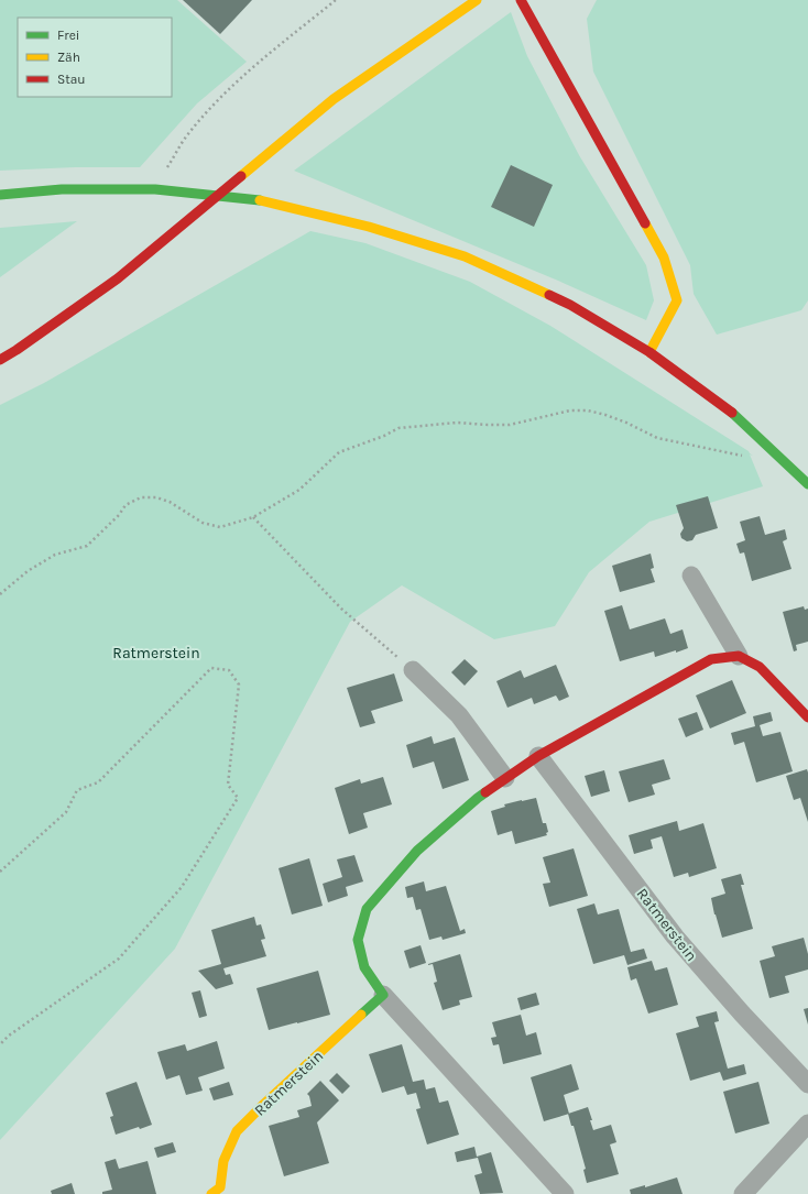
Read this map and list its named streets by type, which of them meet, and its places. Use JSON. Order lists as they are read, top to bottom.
{
  "streets": {
    "street": ["Ratmerstein"]
  },
  "parks": ["Ratmerstein"],
  "legend": ["Frei", "Zäh", "Stau"]
}
